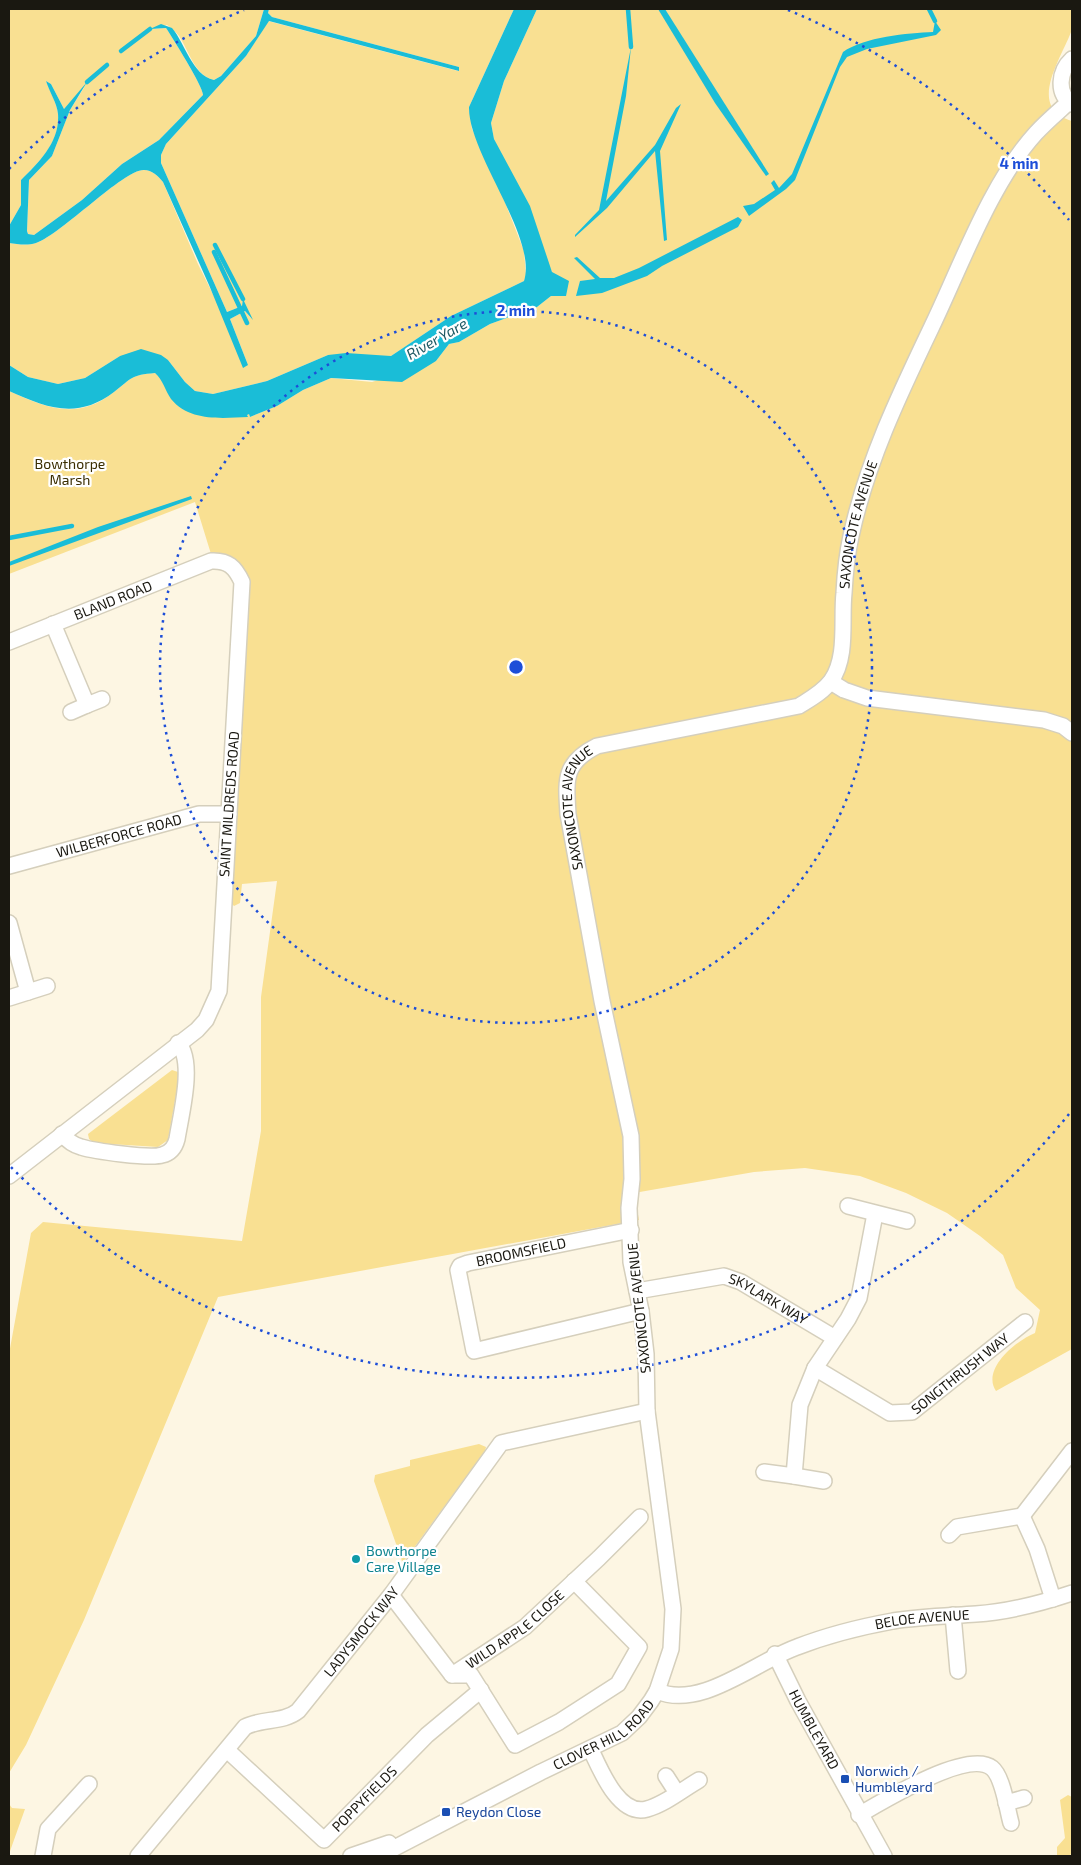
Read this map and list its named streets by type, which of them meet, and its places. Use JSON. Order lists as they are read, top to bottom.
{
  "streets": {
    "street": [
      "SAXONCOTE AVENUE",
      "BLAND ROAD",
      "SAINT MILDREDS ROAD",
      "WILBERFORCE ROAD",
      "BROOMSFIELD",
      "SKYLARK WAY",
      "SONGTHRUSH WAY",
      "BELOE AVENUE",
      "WILD APPLE CLOSE",
      "LADYSMOCK WAY",
      "HUMBLEYARD",
      "CLOVER HILL ROAD",
      "POPPYFIELDS"
    ]
  },
  "crossings": [
    ["SAXONCOTE AVENUE", "BROOMSFIELD"],
    ["SAXONCOTE AVENUE", "SKYLARK WAY"],
    ["SAXONCOTE AVENUE", "LADYSMOCK WAY"],
    ["SAXONCOTE AVENUE", "CLOVER HILL ROAD"],
    ["BLAND ROAD", "SAINT MILDREDS ROAD"],
    ["SAINT MILDREDS ROAD", "WILBERFORCE ROAD"],
    ["BELOE AVENUE", "HUMBLEYARD"],
    ["BELOE AVENUE", "CLOVER HILL ROAD"],
    ["WILD APPLE CLOSE", "POPPYFIELDS"],
    ["LADYSMOCK WAY", "POPPYFIELDS"],
    ["HUMBLEYARD", "CLOVER HILL ROAD"]
  ],
  "water": ["River Yare"],
  "parks": ["Bowthorpe Marsh"],
  "places": {
    "other": ["Bowthorpe Care Village"],
    "transit": ["Norwich / Humbleyard", "Reydon Close"]
  },
  "rings": ["4 min", "2 min"]
}
